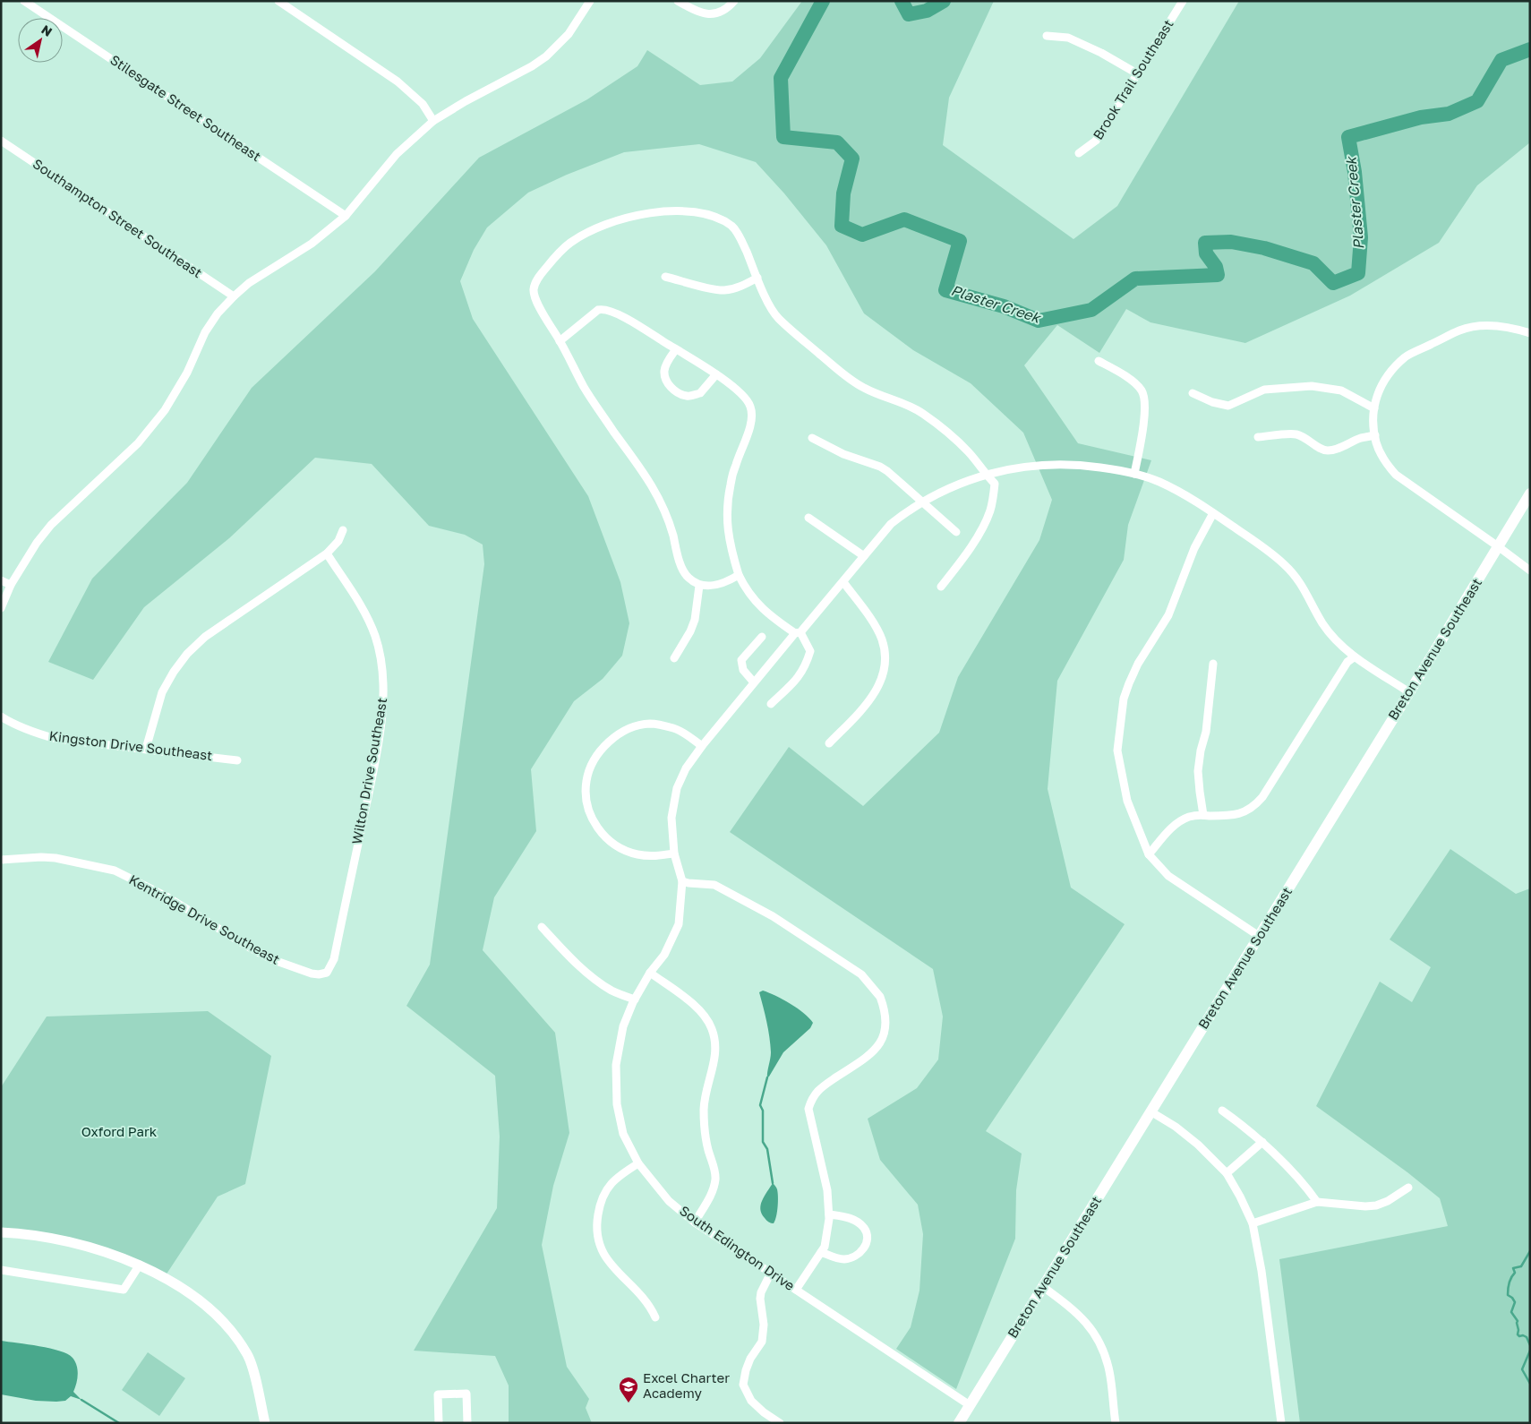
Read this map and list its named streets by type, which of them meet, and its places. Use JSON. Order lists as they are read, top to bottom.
{
  "streets": {
    "main road": ["Breton Avenue Southeast"],
    "street": [
      "Brook Trail Southeast",
      "Stilesgate Street Southeast",
      "Southampton Street Southeast",
      "Kingston Drive Southeast",
      "Wilton Drive Southeast",
      "Kentridge Drive Southeast",
      "South Edington Drive"
    ]
  },
  "crossings": [
    ["Breton Avenue Southeast", "South Edington Drive"],
    ["Wilton Drive Southeast", "Kentridge Drive Southeast"]
  ],
  "water": ["Plaster Creek"],
  "parks": ["Oxford Park"],
  "places": {
    "school or university": ["Excel Charter Academy"]
  },
  "north": "top right"
}
